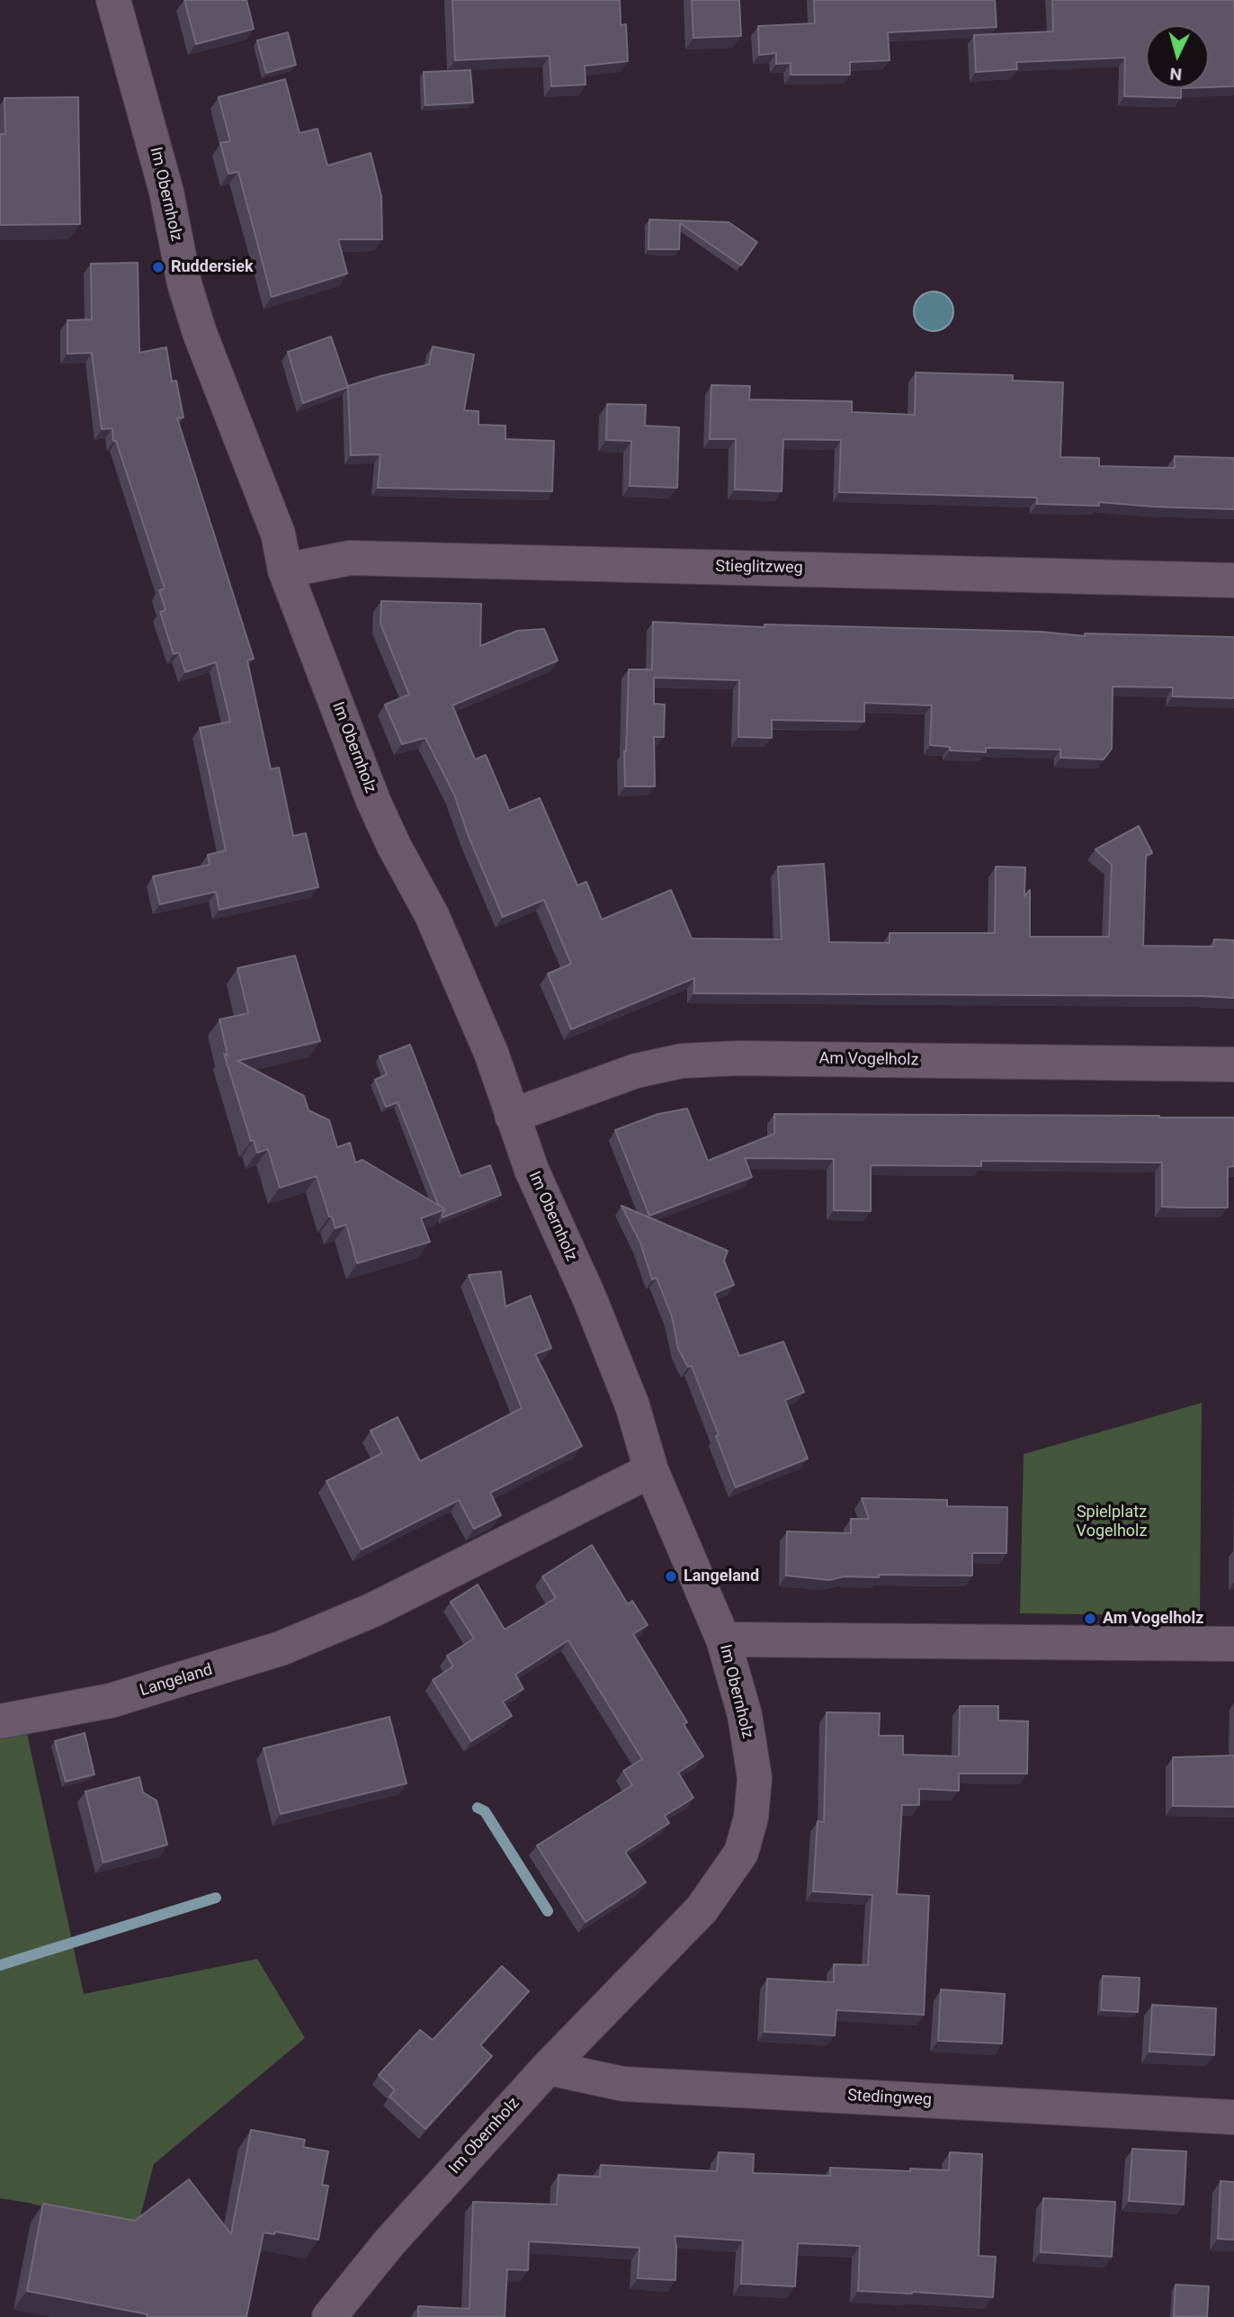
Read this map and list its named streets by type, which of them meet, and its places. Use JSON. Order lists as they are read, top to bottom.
{
  "streets": {
    "street": [
      "Im Obernholz",
      "Stieglitzweg",
      "Am Vogelholz",
      "Langeland",
      "Stedingweg"
    ]
  },
  "crossings": [
    ["Im Obernholz", "Stieglitzweg"],
    ["Im Obernholz", "Am Vogelholz"],
    ["Im Obernholz", "Langeland"],
    ["Im Obernholz", "Stedingweg"]
  ],
  "parks": ["Spielplatz Vogelholz"],
  "places": ["Ruddersiek", "Langeland", "Am Vogelholz"],
  "north": "bottom"
}
